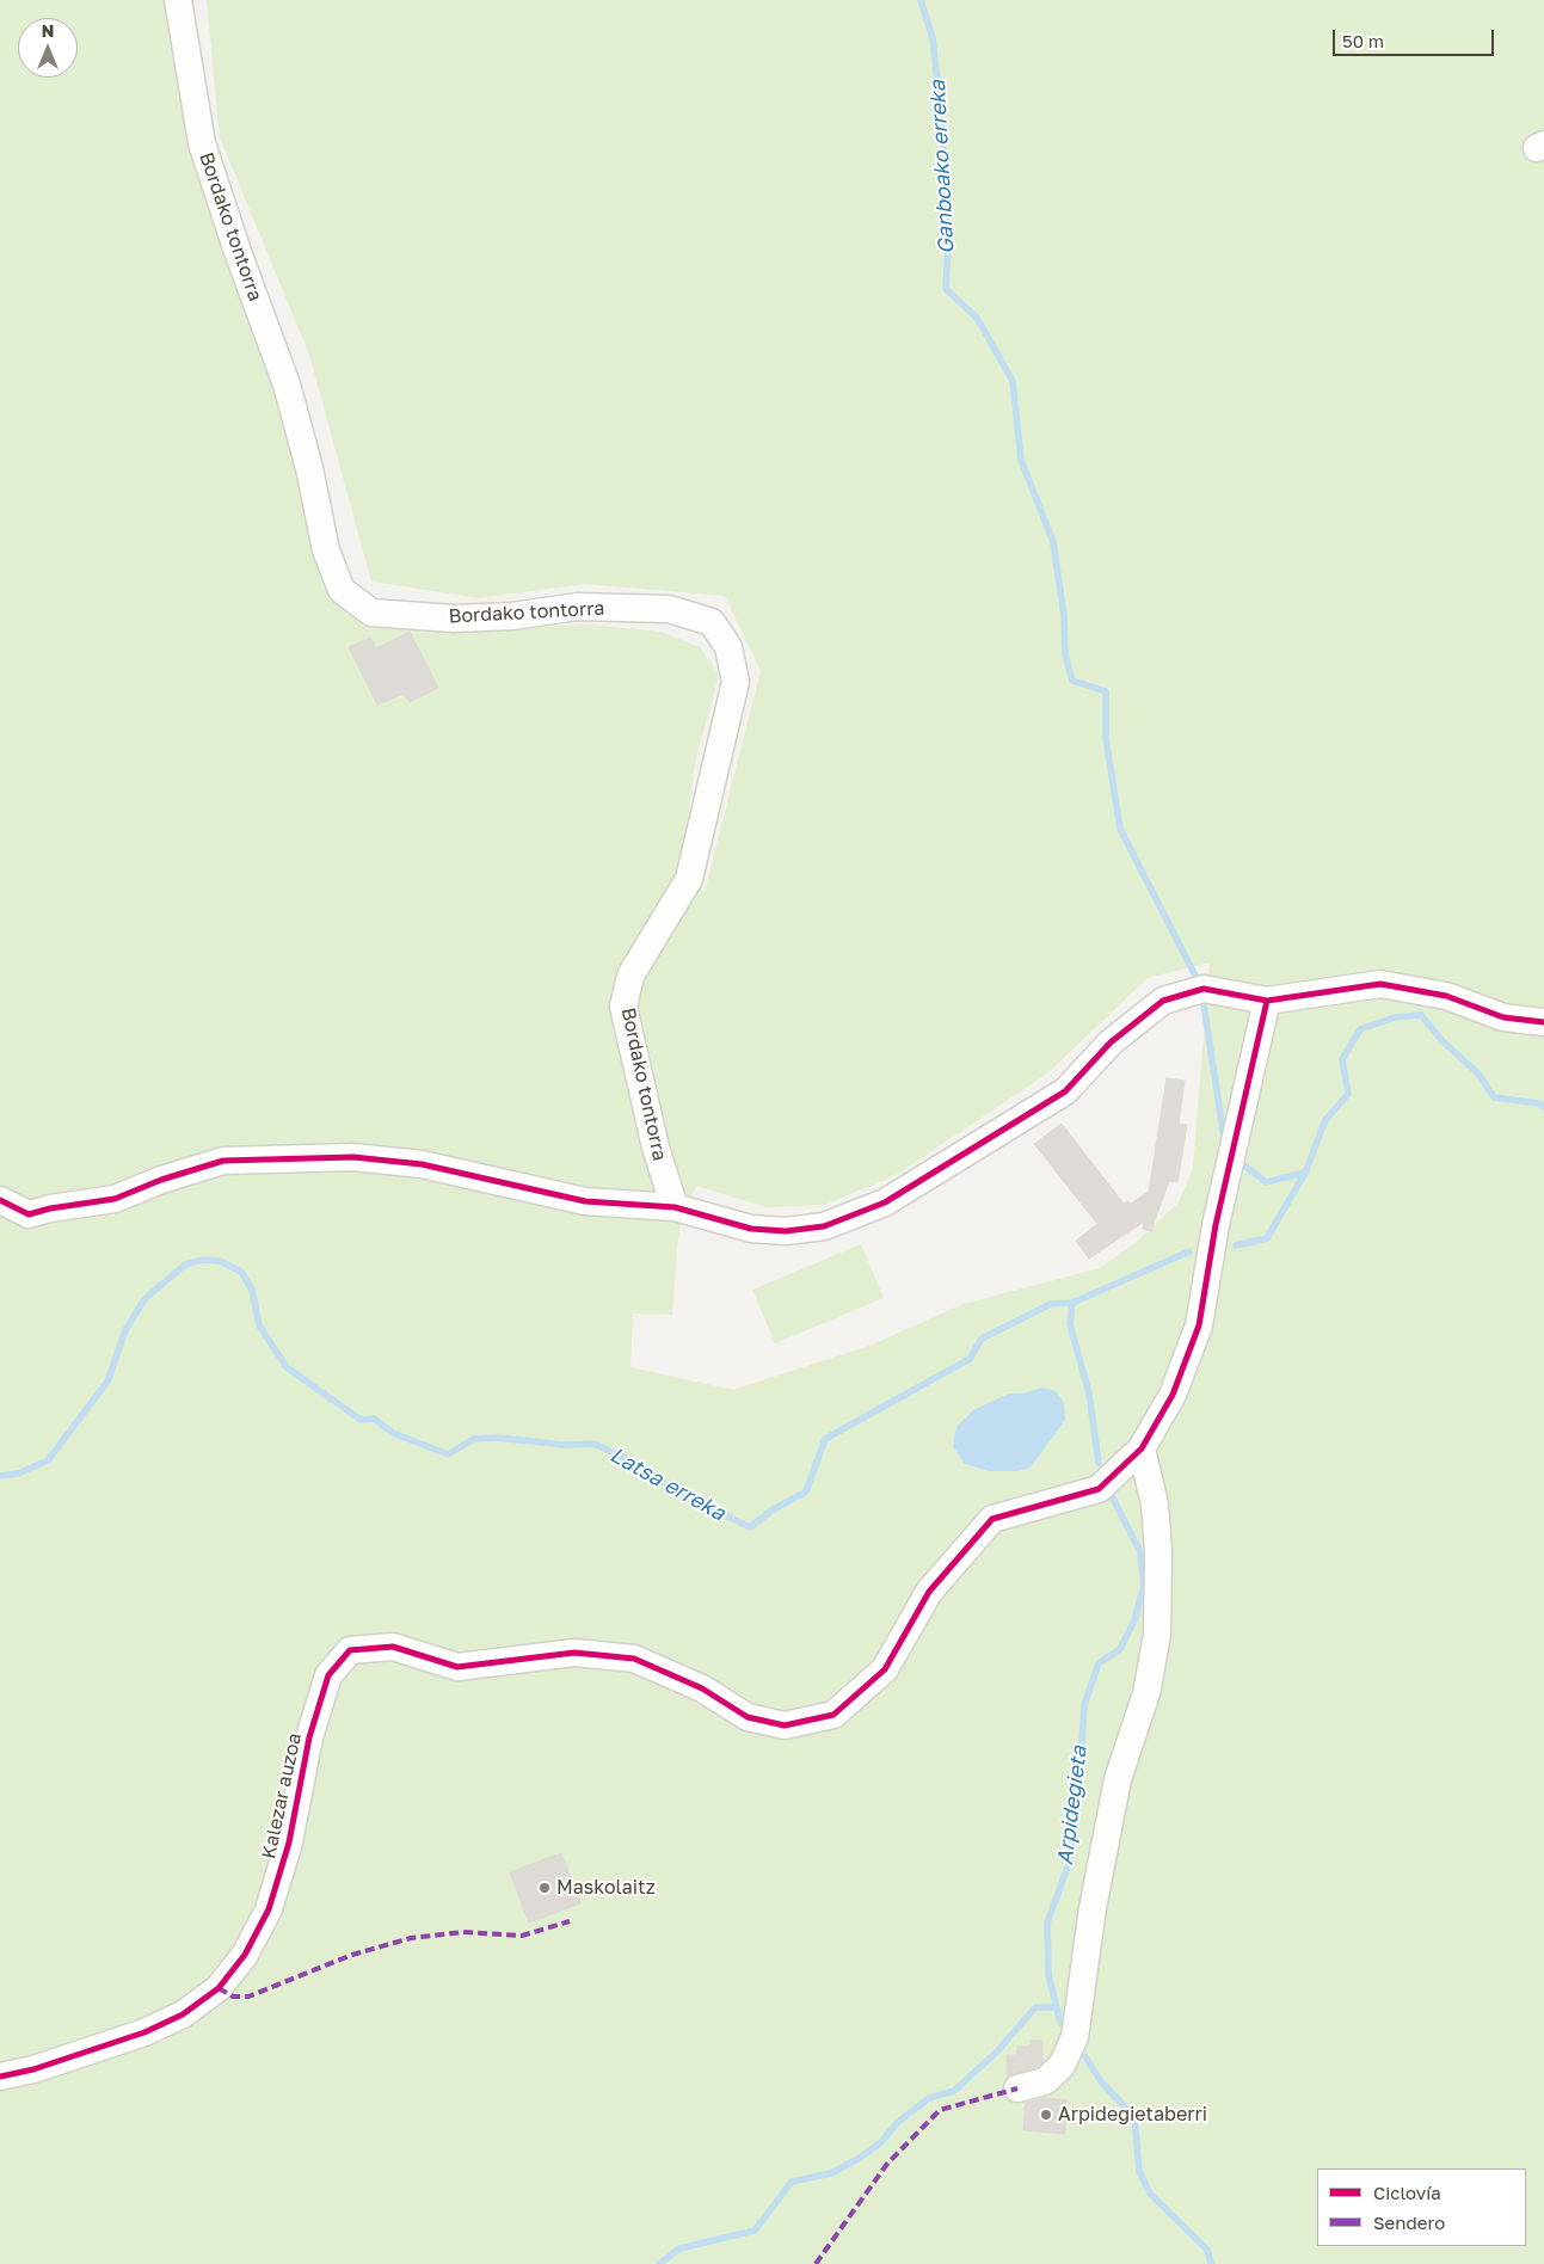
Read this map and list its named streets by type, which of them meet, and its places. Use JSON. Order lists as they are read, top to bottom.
{
  "streets": {
    "street": ["Bordako tontorra", "Kalezar auzoa"]
  },
  "water": ["Ganboako erreka", "Latsa erreka", "Arpidegieta"],
  "places": ["Maskolaitz", "Arpidegietaberri"],
  "legend": ["Ciclovía", "Sendero"],
  "scale_bar": "50 m",
  "north": "top"
}
